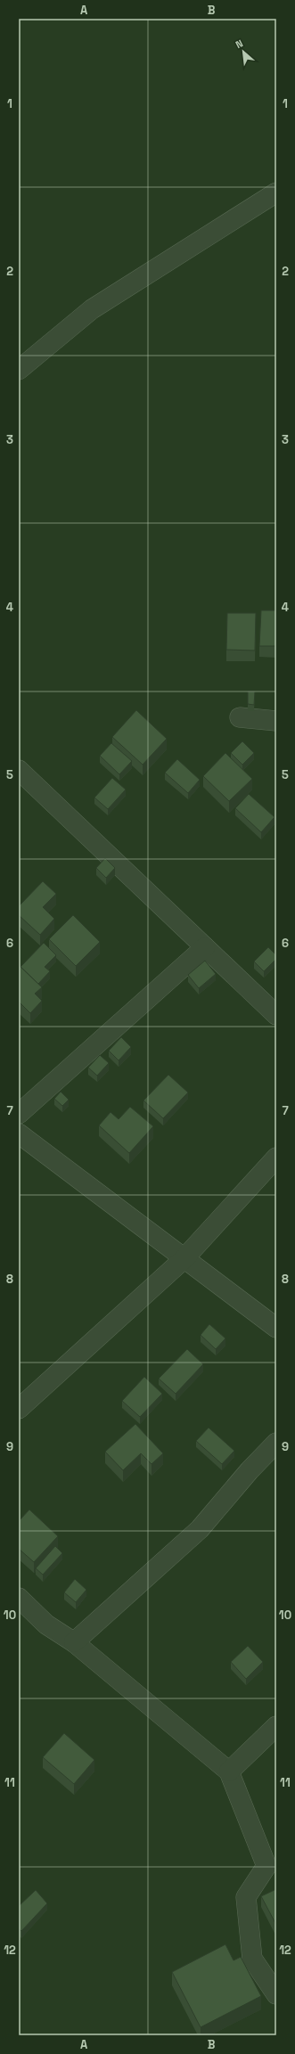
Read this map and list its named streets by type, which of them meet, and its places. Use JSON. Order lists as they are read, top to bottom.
{
  "north": "top left",
  "grid": {
    "columns": ["A", "B"],
    "rows": [
      "1",
      "2",
      "3",
      "4",
      "5",
      "6",
      "7",
      "8",
      "9",
      "10",
      "11",
      "12"
    ]
  }
}
